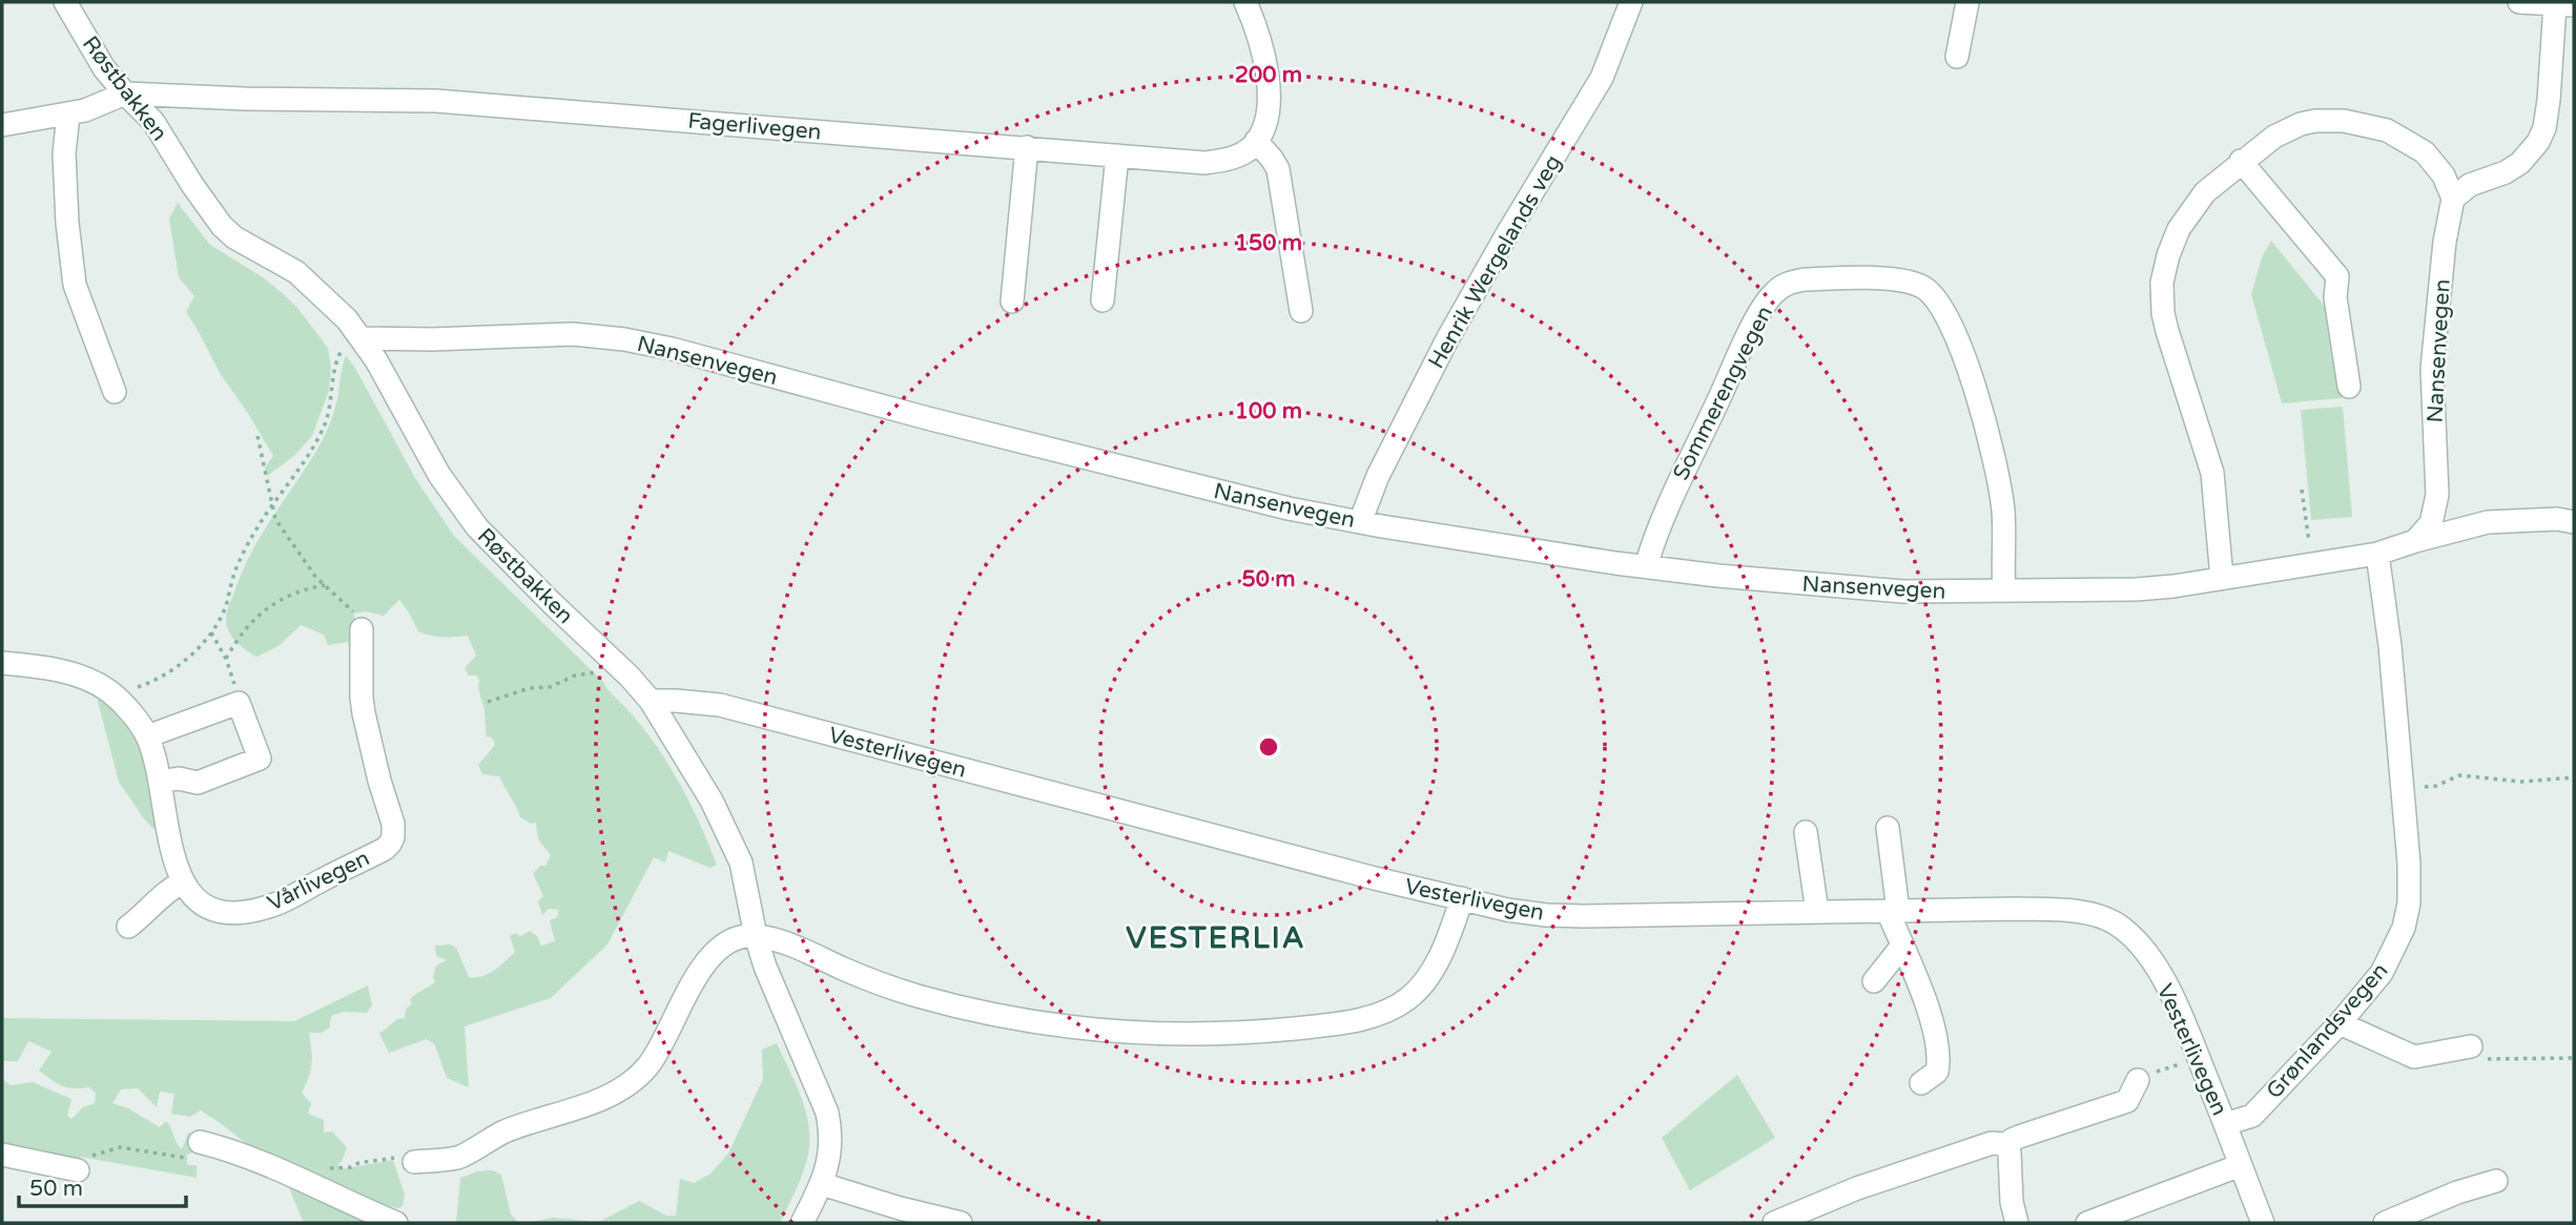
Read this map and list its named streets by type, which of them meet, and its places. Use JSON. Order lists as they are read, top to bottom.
{
  "streets": {
    "street": [
      "Røstbakken",
      "Fagerlivegen",
      "Henrik Wergelands veg",
      "Nansenvegen",
      "Sommerengvegen",
      "Vesterlivegen",
      "Vårlivegen",
      "Grønlandsvegen"
    ]
  },
  "crossings": [
    ["Røstbakken", "Fagerlivegen"],
    ["Røstbakken", "Nansenvegen"],
    ["Røstbakken", "Vesterlivegen"],
    ["Henrik Wergelands veg", "Nansenvegen"],
    ["Nansenvegen", "Sommerengvegen"],
    ["Nansenvegen", "Grønlandsvegen"],
    ["Vesterlivegen", "Grønlandsvegen"]
  ],
  "districts": ["VESTERLIA"],
  "scale_bar": "50 m",
  "rings": [
    "200 m",
    "150 m",
    "100 m",
    "50 m"
  ]
}
